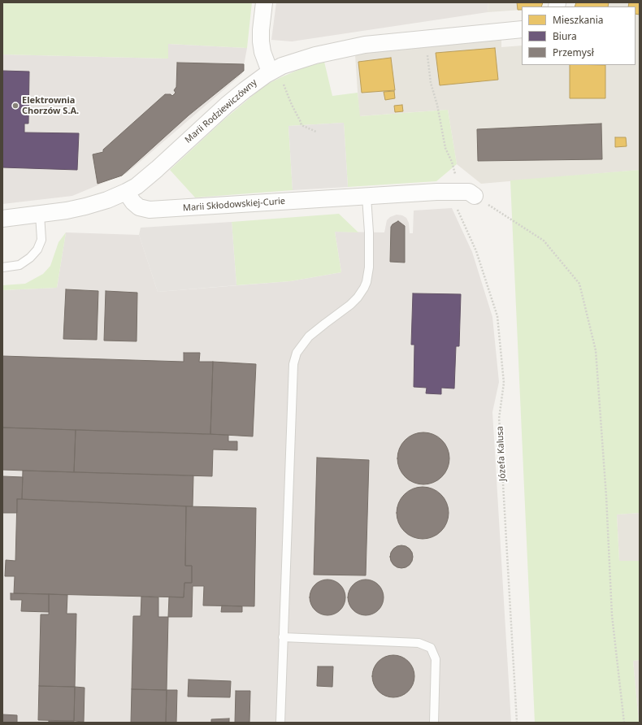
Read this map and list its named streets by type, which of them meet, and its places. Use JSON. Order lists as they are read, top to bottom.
{
  "streets": {
    "street": ["Marii Rodziewiczówny", "Marii Skłodowskiej-Curie"],
    "path": ["Józefa Kalusa"]
  },
  "crossings": [
    ["Marii Rodziewiczówny", "Marii Skłodowskiej-Curie"],
    ["Marii Rodziewiczówny", "Józefa Kalusa"],
    ["Marii Skłodowskiej-Curie", "Józefa Kalusa"]
  ],
  "places": ["Elektrownia Chorzów S.A."],
  "legend": ["Mieszkania", "Biura", "Przemysł"]
}
